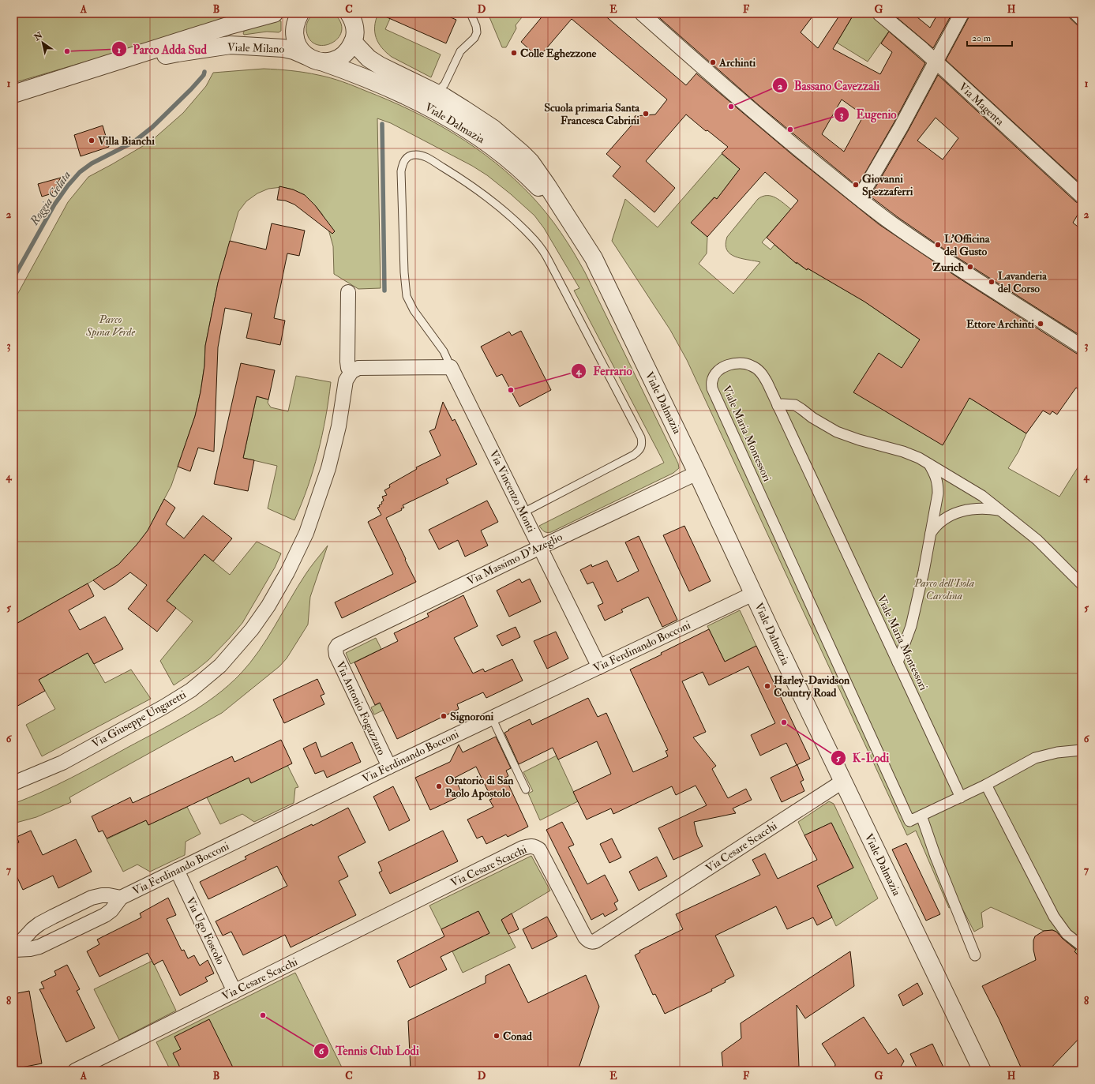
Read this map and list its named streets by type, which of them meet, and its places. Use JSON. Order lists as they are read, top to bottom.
{
  "streets": {
    "street": [
      "Viale Milano",
      "Via Magenta",
      "Viale Dalmazia",
      "Viale Maria Montessori",
      "Via Vincenzo Monti",
      "Via Massimo D’Azeglio",
      "Via Ferdinando Bocconi",
      "Via Antonio Fogazzaro",
      "Via Giuseppe Ungaretti",
      "Via Cesare Scacchi",
      "Via Ugo Foscolo"
    ]
  },
  "crossings": [
    ["Viale Milano", "Viale Dalmazia"],
    ["Viale Dalmazia", "Via Massimo D’Azeglio"],
    ["Viale Dalmazia", "Via Ferdinando Bocconi"],
    ["Viale Dalmazia", "Via Cesare Scacchi"],
    ["Via Vincenzo Monti", "Via Massimo D’Azeglio"],
    ["Via Vincenzo Monti", "Via Ferdinando Bocconi"],
    ["Via Massimo D’Azeglio", "Via Antonio Fogazzaro"],
    ["Via Ferdinando Bocconi", "Via Antonio Fogazzaro"],
    ["Via Ferdinando Bocconi", "Via Ugo Foscolo"],
    ["Via Cesare Scacchi", "Via Ugo Foscolo"]
  ],
  "water": ["Roggia Gelata"],
  "parks": ["Parco Spina Verde", "Parco dell'Isola Carolina"],
  "places": [
    "Parco Adda Sud",
    "Colle Eghezzone",
    "Archinti",
    "Bassano Cavezzali",
    "Scuola primaria Santa Francesca Cabrini",
    "Eugenio",
    "Villa Bianchi",
    "Giovanni Spezzaferri",
    "L'Officina del Gusto",
    "Zurich",
    "Lavanderia del Corso",
    "Ettore Archinti",
    "Ferrario",
    "Harley-Davidson Country Road",
    "Signoroni",
    "K-Lodi",
    "Oratorio di San Paolo Apostolo",
    "Tennis Club Lodi",
    "Conad"
  ],
  "scale_bar": "20 m",
  "north": "top left",
  "grid": {
    "columns": [
      "A",
      "B",
      "C",
      "D",
      "E",
      "F",
      "G",
      "H"
    ],
    "rows": [
      "1",
      "2",
      "3",
      "4",
      "5",
      "6",
      "7",
      "8"
    ]
  }
}
